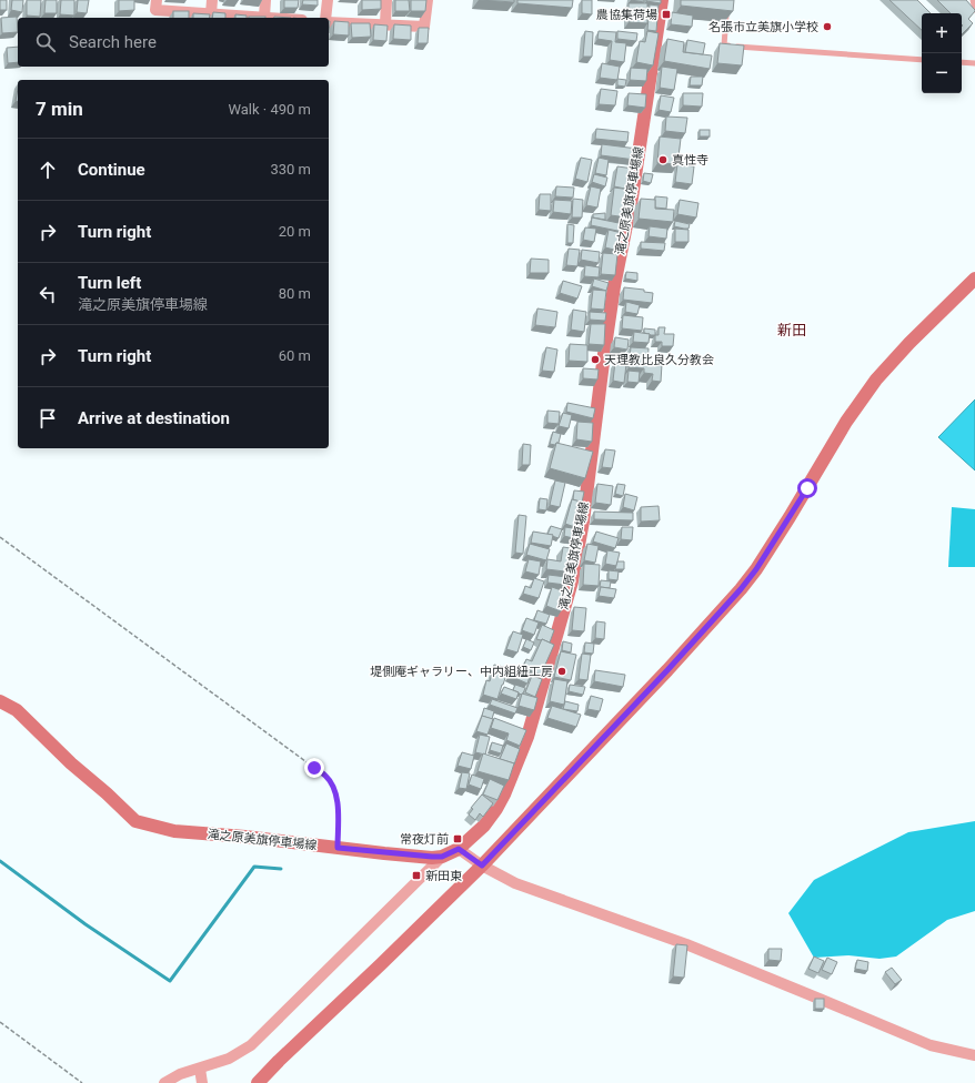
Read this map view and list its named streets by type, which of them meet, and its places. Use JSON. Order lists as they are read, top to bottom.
{
  "streets": {
    "main road": ["滝之原美旗停車場線"]
  },
  "districts": ["新田"],
  "places": {
    "transit": ["農協集荷場", "常夜灯前", "新田東"],
    "other": [
      "名張市立美旗小学校",
      "真性寺",
      "天理教比良久分教会",
      "堤側庵ギャラリー、中内組紐工房"
    ]
  },
  "page": {
    "map_buttons": ["+", "−"],
    "search": "Search here",
    "heading": ["7 min", "Walk · 490 m"],
    "list": [
      ["Continue", "330 m"],
      ["Turn right", "20 m"],
      ["Turn left", "滝之原美旗停車場線", "80 m"],
      ["Turn right", "60 m"],
      "Arrive at destination"
    ]
  }
}
